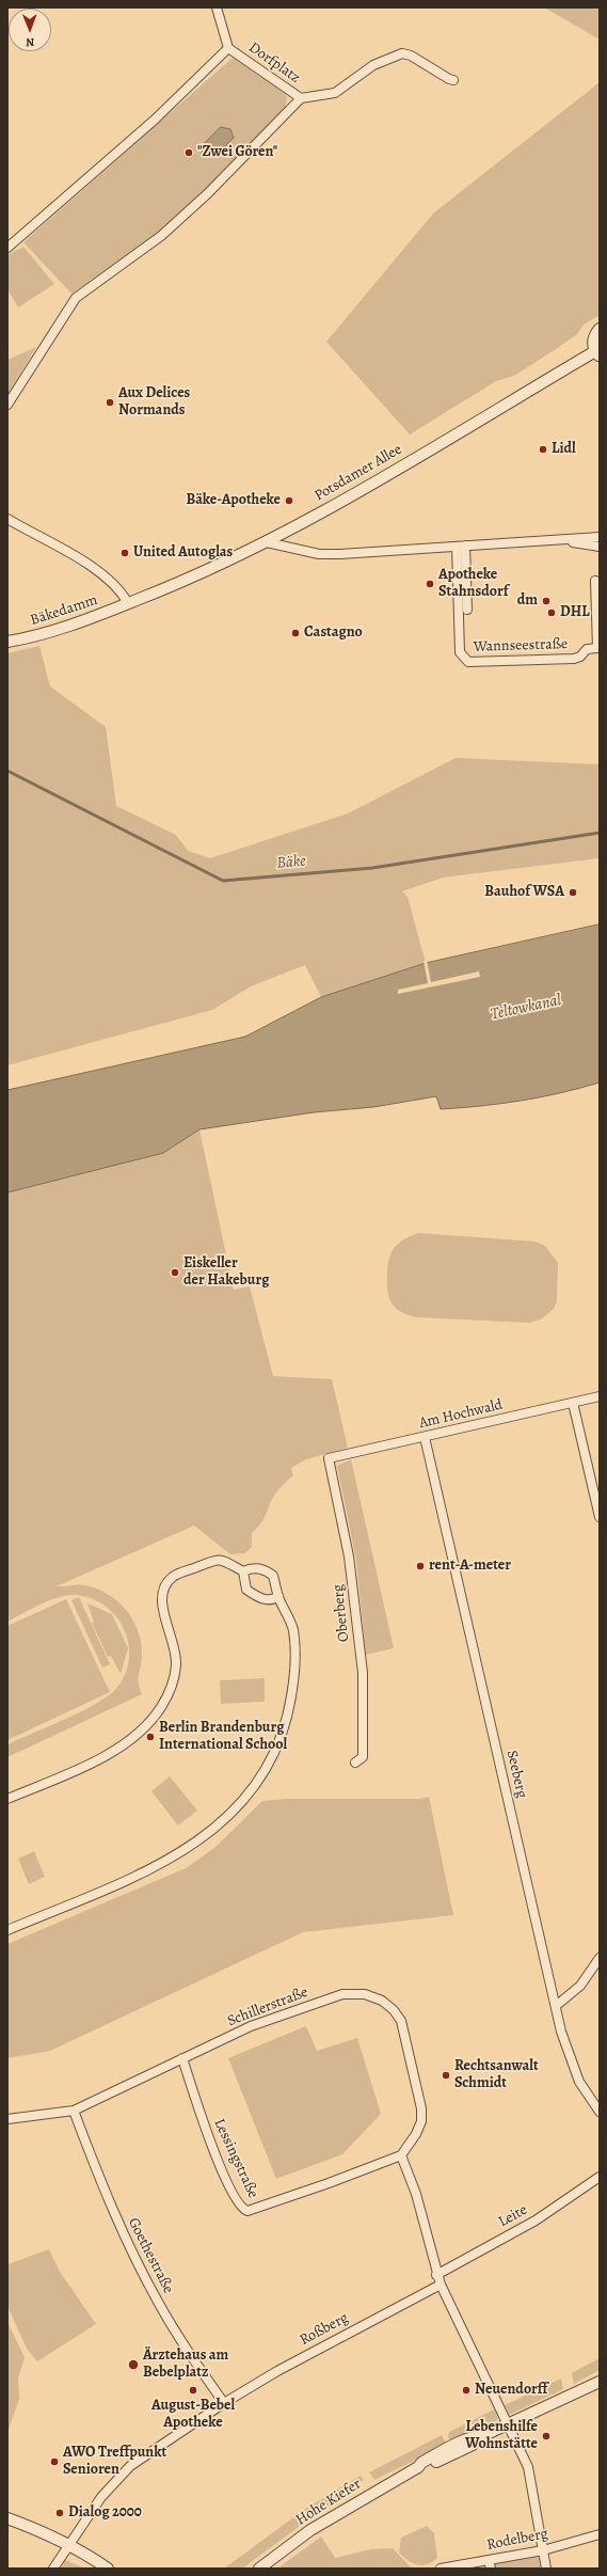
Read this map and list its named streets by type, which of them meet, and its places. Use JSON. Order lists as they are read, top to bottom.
{
  "streets": {
    "street": [
      "Dorfplatz",
      "Potsdamer Allee",
      "Bäkedamm",
      "Wannseestraße",
      "Am Hochwald",
      "Oberberg",
      "Seeberg",
      "Schillerstraße",
      "Lessingstraße",
      "Leite",
      "Goethestraße",
      "Roßberg",
      "Hohe Kiefer",
      "Rodelberg"
    ]
  },
  "crossings": [
    ["Potsdamer Allee", "Bäkedamm"],
    ["Am Hochwald", "Oberberg"],
    ["Am Hochwald", "Seeberg"],
    ["Schillerstraße", "Lessingstraße"],
    ["Schillerstraße", "Goethestraße"],
    ["Goethestraße", "Roßberg"]
  ],
  "water": ["Bäke", "Teltowkanal"],
  "places": [
    "\"Zwei Gören\"",
    "Aux Delices Normands",
    "Lidl",
    "Bäke-Apotheke",
    "United Autoglas",
    "Apotheke Stahnsdorf",
    "dm",
    "DHL",
    "Castagno",
    "Bauhof WSA",
    "Eiskeller der Hakeburg",
    "rent-A-meter",
    "Berlin Brandenburg International School",
    "Rechtsanwalt Schmidt",
    "Ärztehaus am Bebelplatz",
    "August-Bebel Apotheke",
    "Neuendorff",
    "Lebenshilfe Wohnstätte",
    "AWO Treffpunkt Senioren",
    "Dialog 2000"
  ],
  "north": "bottom"
}
